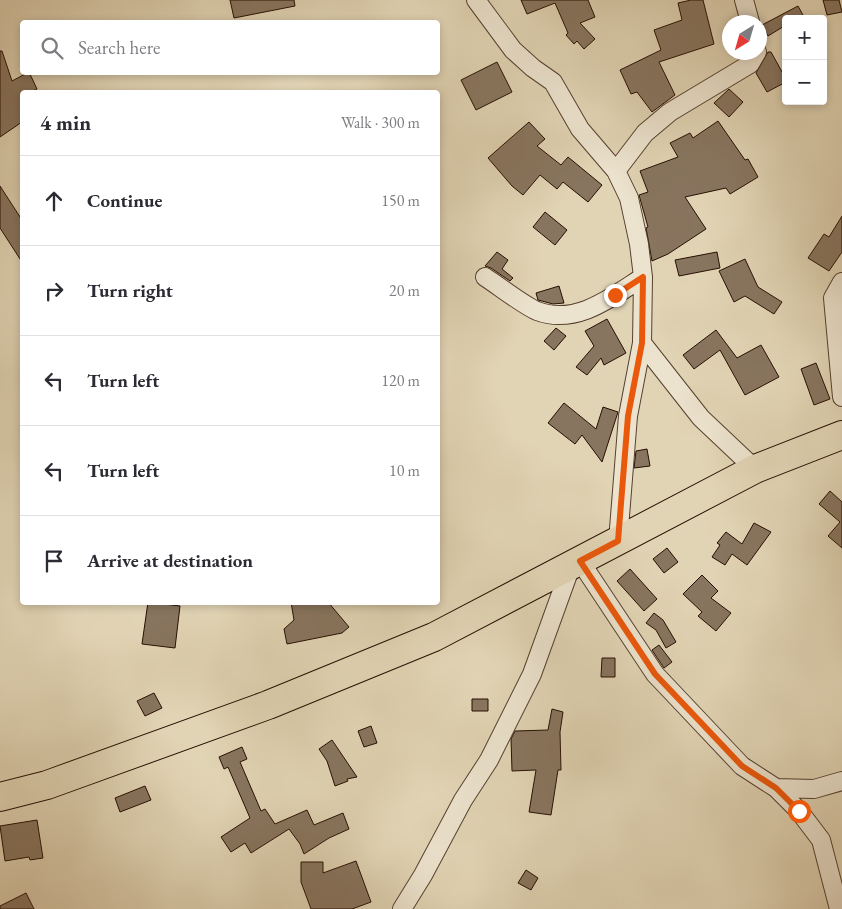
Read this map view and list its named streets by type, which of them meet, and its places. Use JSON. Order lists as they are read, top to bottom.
{
  "north": "bottom left",
  "page": {
    "map_buttons": ["+", "−"],
    "search": "Search here",
    "heading": ["4 min", "Walk · 300 m"],
    "list": [
      ["Continue", "150 m"],
      ["Turn right", "20 m"],
      ["Turn left", "120 m"],
      ["Turn left", "10 m"],
      "Arrive at destination"
    ]
  }
}
